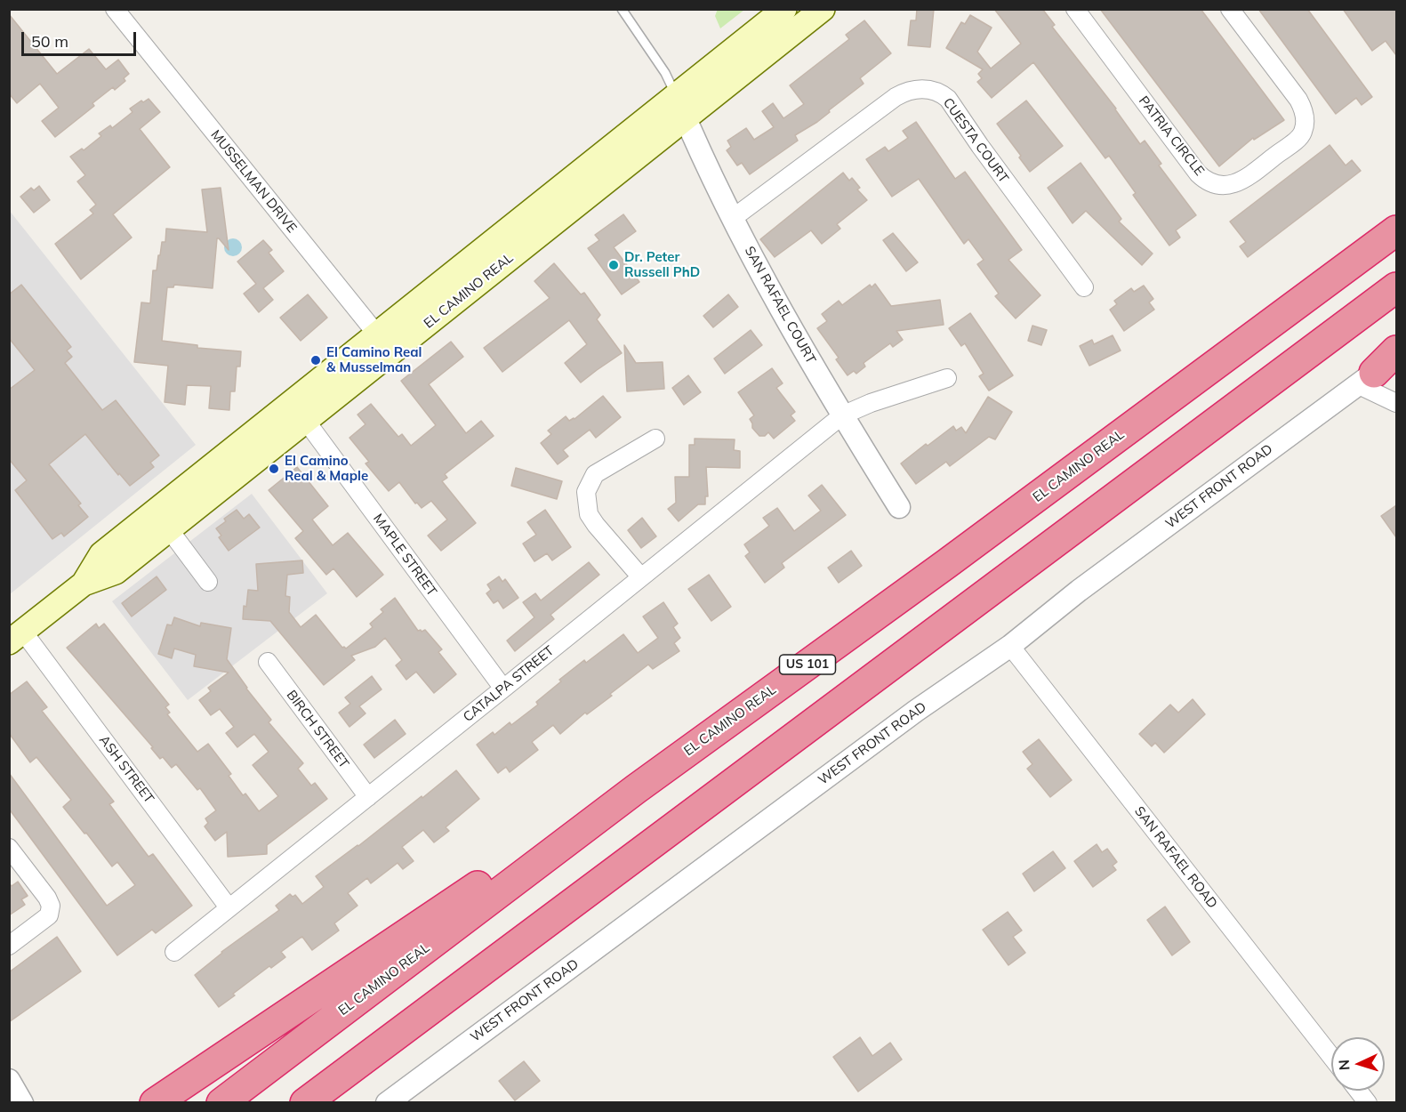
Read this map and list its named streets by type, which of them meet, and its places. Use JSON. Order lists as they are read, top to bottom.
{
  "streets": {
    "highway": ["EL CAMINO REAL", "US 101"],
    "street": [
      "PATRIA CIRCLE",
      "CUESTA COURT",
      "MUSSELMAN DRIVE",
      "SAN RAFAEL COURT",
      "WEST FRONT ROAD",
      "MAPLE STREET",
      "CATALPA STREET",
      "BIRCH STREET",
      "ASH STREET",
      "SAN RAFAEL ROAD"
    ]
  },
  "crossings": [
    ["CUESTA COURT", "SAN RAFAEL COURT"],
    ["MUSSELMAN DRIVE", "EL CAMINO REAL"],
    ["EL CAMINO REAL", "SAN RAFAEL COURT"],
    ["EL CAMINO REAL", "MAPLE STREET"],
    ["EL CAMINO REAL", "ASH STREET"],
    ["SAN RAFAEL COURT", "CATALPA STREET"],
    ["WEST FRONT ROAD", "SAN RAFAEL ROAD"],
    ["MAPLE STREET", "CATALPA STREET"],
    ["CATALPA STREET", "BIRCH STREET"],
    ["CATALPA STREET", "ASH STREET"]
  ],
  "places": ["Dr. Peter Russell PhD", "El Camino Real & Musselman", "El Camino Real & Maple"],
  "scale_bar": "50 m",
  "north": "left"
}
